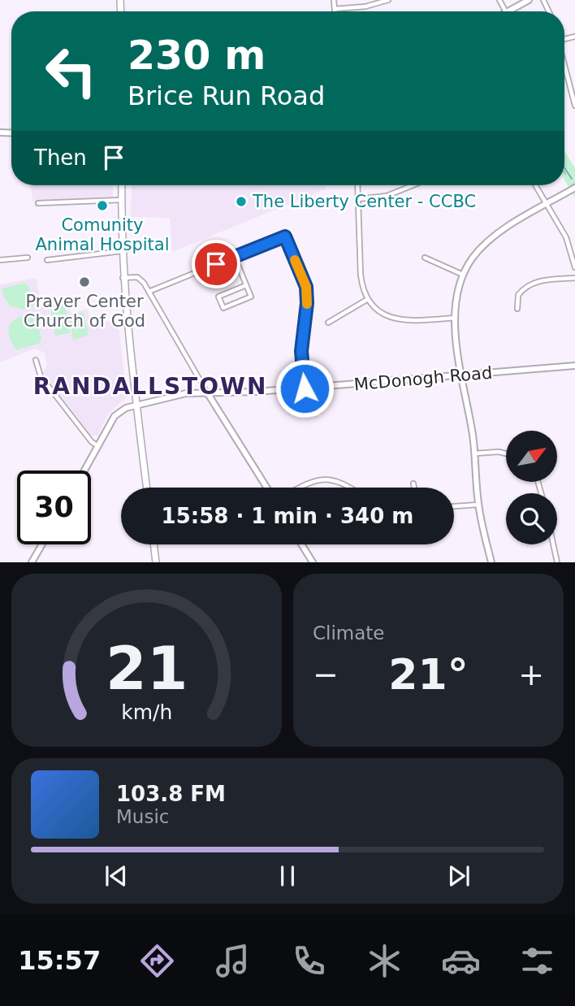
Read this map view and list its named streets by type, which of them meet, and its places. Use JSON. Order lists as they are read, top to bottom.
{
  "streets": {
    "street": ["McDonogh Road"]
  },
  "districts": ["RANDALLSTOWN"],
  "places": ["The Liberty Center - CCBC", "Comunity Animal Hospital", "Prayer Center Church of God"],
  "north": "top right",
  "page": {
    "turn": ["230 m", "Brice Run Road"],
    "then": "Then",
    "limit": "30",
    "trip": "15:58 · 1 min · 340 m",
    "tile": "Climate",
    "heat": ["−", "21°", "+"],
    "song": ["103.8 FM", "Music"],
    "tabs": "15:57",
    "gauge": ["21", "km/h"]
  }
}
